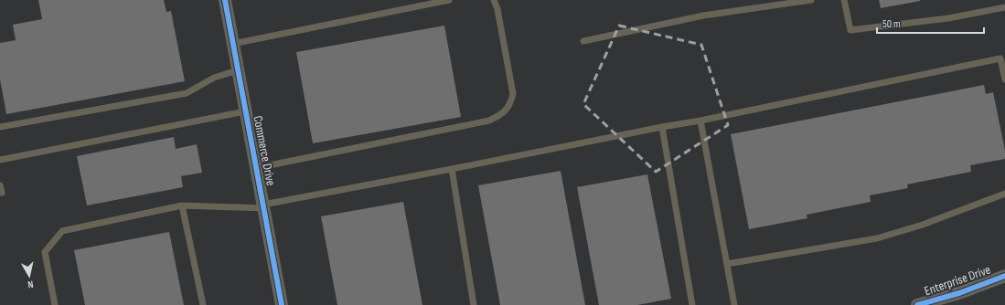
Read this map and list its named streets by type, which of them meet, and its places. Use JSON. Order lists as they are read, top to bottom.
{
  "streets": {
    "street": ["Commerce Drive", "Enterprise Drive"]
  },
  "scale_bar": "50 m",
  "north": "bottom"
}
